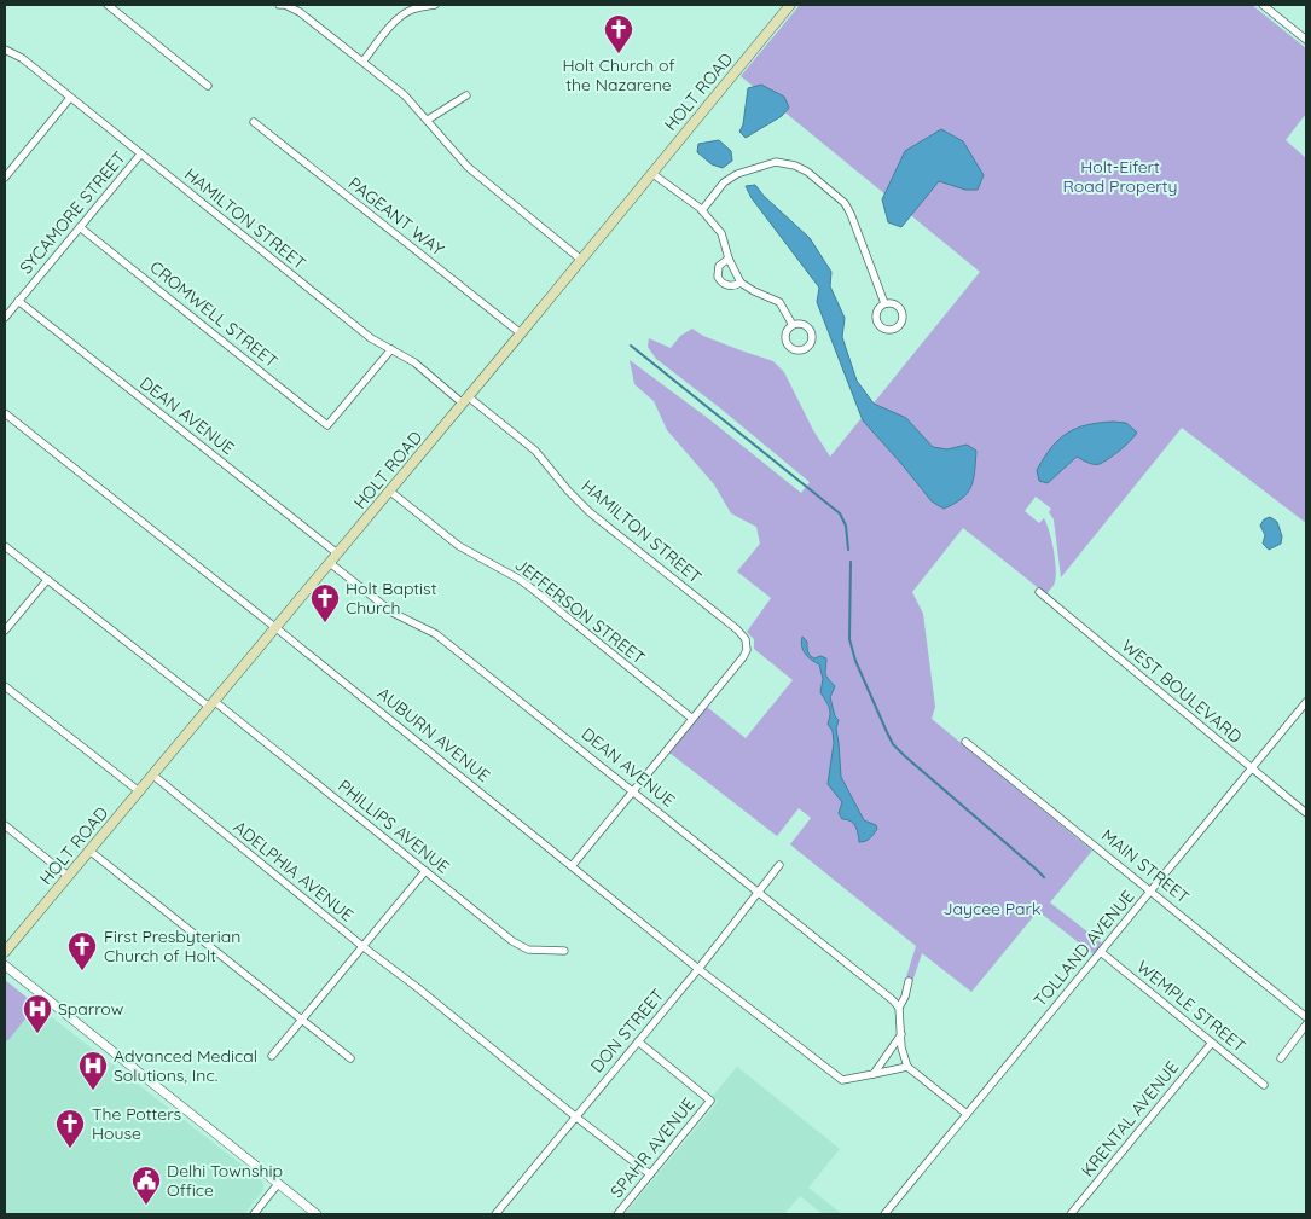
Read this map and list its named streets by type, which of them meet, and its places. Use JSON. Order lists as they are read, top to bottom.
{
  "streets": {
    "main road": ["HOLT ROAD"],
    "street": [
      "SYCAMORE STREET",
      "PAGEANT WAY",
      "HAMILTON STREET",
      "CROMWELL STREET",
      "DEAN AVENUE",
      "JEFFERSON STREET",
      "WEST BOULEVARD",
      "AUBURN AVENUE",
      "PHILLIPS AVENUE",
      "MAIN STREET",
      "ADELPHIA AVENUE",
      "TOLLAND AVENUE",
      "WEMPLE STREET",
      "DON STREET",
      "KRENTAL AVENUE",
      "SPAHR AVENUE"
    ]
  },
  "crossings": [
    ["HOLT ROAD", "PAGEANT WAY"],
    ["HOLT ROAD", "HAMILTON STREET"],
    ["HOLT ROAD", "DEAN AVENUE"],
    ["HOLT ROAD", "JEFFERSON STREET"],
    ["HOLT ROAD", "AUBURN AVENUE"],
    ["HOLT ROAD", "PHILLIPS AVENUE"],
    ["HOLT ROAD", "ADELPHIA AVENUE"],
    ["SYCAMORE STREET", "HAMILTON STREET"],
    ["SYCAMORE STREET", "CROMWELL STREET"],
    ["SYCAMORE STREET", "DEAN AVENUE"],
    ["HAMILTON STREET", "CROMWELL STREET"],
    ["HAMILTON STREET", "JEFFERSON STREET"],
    ["DEAN AVENUE", "DON STREET"],
    ["WEST BOULEVARD", "TOLLAND AVENUE"],
    ["AUBURN AVENUE", "DON STREET"],
    ["MAIN STREET", "TOLLAND AVENUE"],
    ["ADELPHIA AVENUE", "DON STREET"],
    ["TOLLAND AVENUE", "WEMPLE STREET"],
    ["WEMPLE STREET", "KRENTAL AVENUE"],
    ["DON STREET", "SPAHR AVENUE"]
  ],
  "parks": ["Holt-Eifert Road Property", "Jaycee Park"],
  "places": {
    "church": [
      "Holt Church of the Nazarene",
      "Holt Baptist Church",
      "First Presbyterian Church of Holt",
      "The Potters House"
    ],
    "hospital": ["Sparrow", "Advanced Medical Solutions, Inc."],
    "public building": ["Delhi Township Office"]
  }
}
